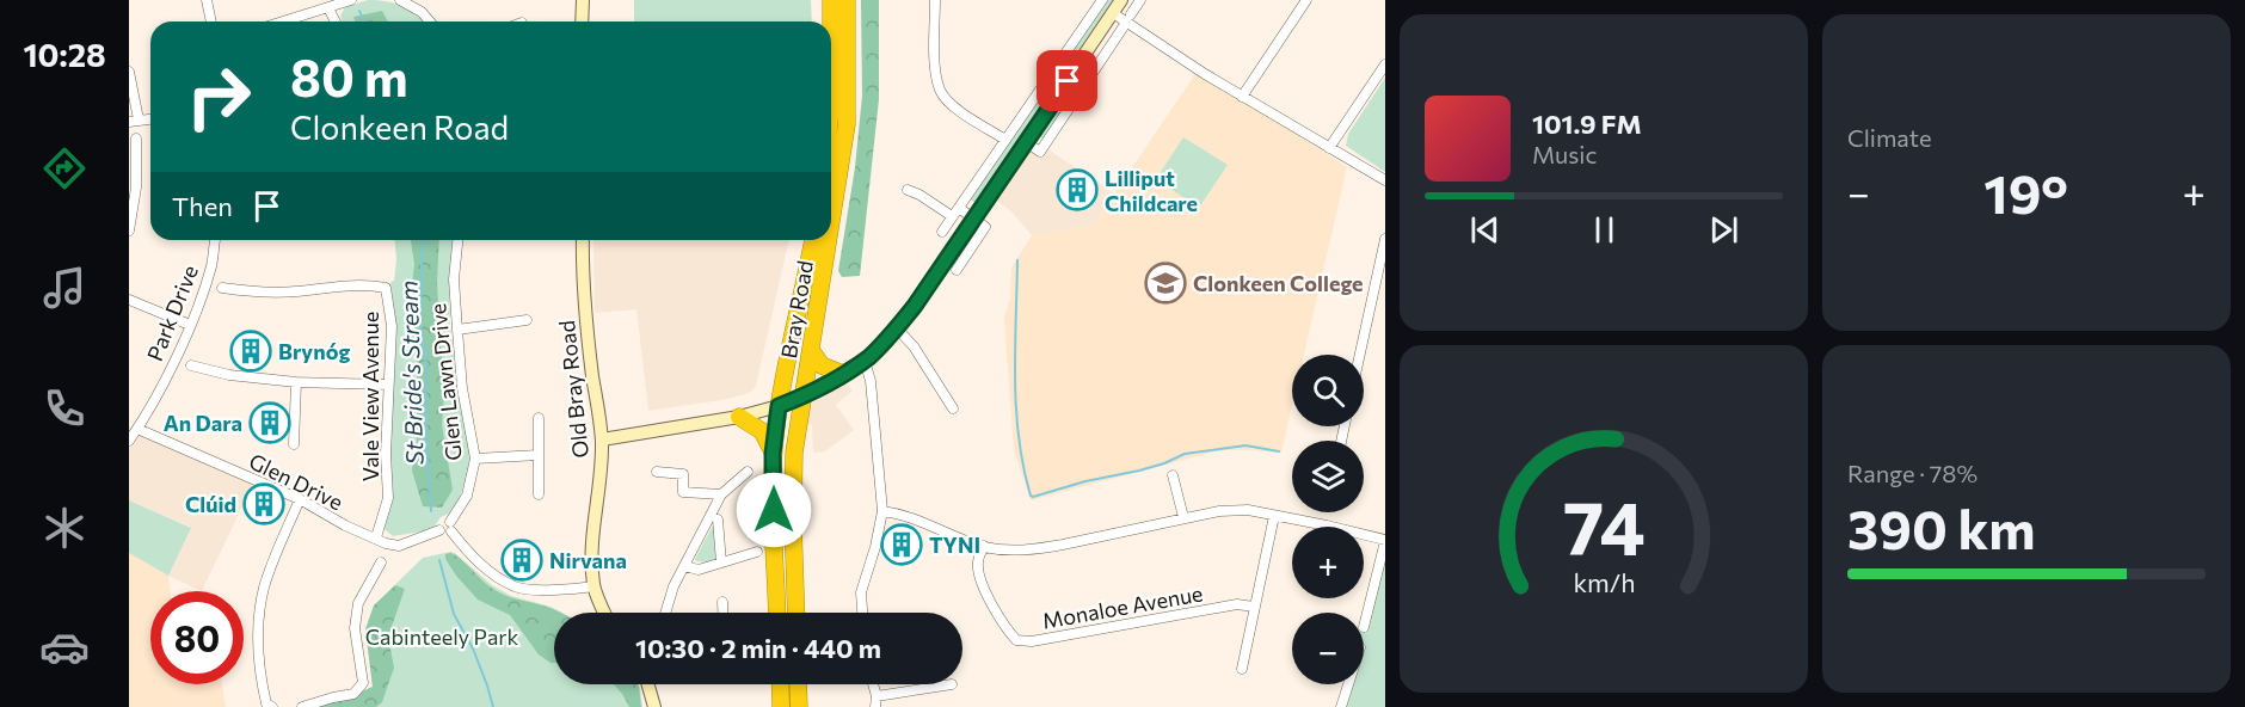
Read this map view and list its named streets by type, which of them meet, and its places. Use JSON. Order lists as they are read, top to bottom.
{
  "streets": {
    "highway": ["Bray Road"],
    "street": [
      "Park Drive",
      "Glen Lawn Drive",
      "Old Bray Road",
      "Vale View Avenue",
      "Glen Drive",
      "Monaloe Avenue"
    ]
  },
  "crossings": [
    ["Park Drive", "Glen Drive"],
    ["Glen Lawn Drive", "Glen Drive"],
    ["Vale View Avenue", "Glen Drive"]
  ],
  "water": ["St Bride's Stream"],
  "parks": ["Cabinteely Park"],
  "places": {
    "building": [
      "Lilliput Childcare",
      "Brynóg",
      "An Dara",
      "Clúid",
      "TYNI",
      "Nirvana"
    ],
    "school or university": ["Clonkeen College"]
  },
  "page": {
    "tabs": "10:28",
    "tile": [
      "Climate",
      ["Range · 78%", "390 km"]
    ],
    "turn": ["80 m", "Clonkeen Road"],
    "song": ["101.9 FM", "Music"],
    "heat": ["−", "19°", "+"],
    "then": "Then",
    "map_buttons": ["+", "−"],
    "limit": "80",
    "trip": "10:30 · 2 min · 440 m",
    "gauge": ["74", "km/h"]
  }
}
